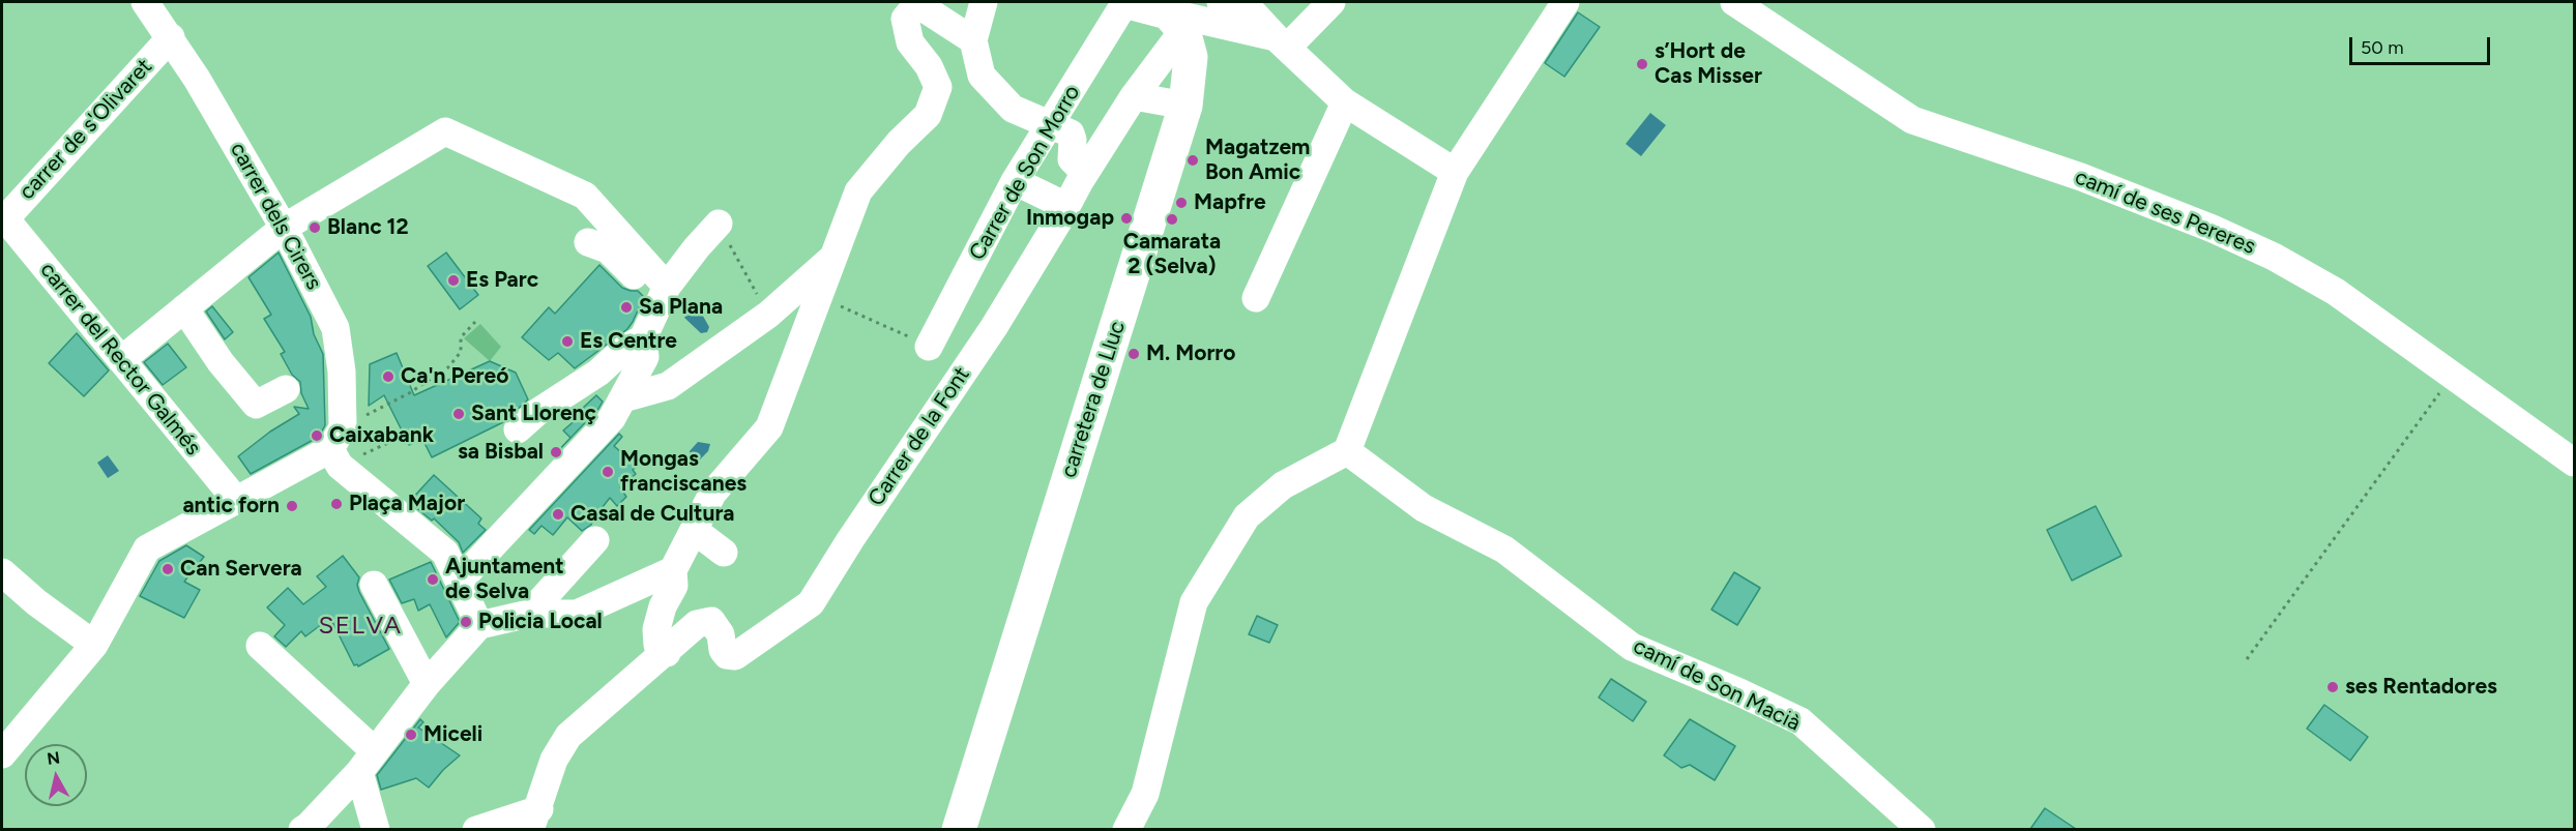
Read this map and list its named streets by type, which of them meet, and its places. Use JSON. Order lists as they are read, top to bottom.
{
  "streets": {
    "main road": ["carretera de Lluc"],
    "street": [
      "carrer de s'Olivaret",
      "Carrer de Son Morro",
      "camí de ses Pereres",
      "carrer dels Cirers",
      "carrer del Rector Galmés",
      "Carrer de la Font",
      "camí de Son Macià"
    ]
  },
  "crossings": [
    ["carrer de s'Olivaret", "carrer dels Cirers"],
    ["carrer de s'Olivaret", "carrer del Rector Galmés"],
    ["carretera de Lluc", "Carrer de la Font"]
  ],
  "districts": ["SELVA"],
  "places": [
    "s’Hort de Cas Misser",
    "Magatzem Bon Amic",
    "Mapfre",
    "Inmogap",
    "Camarata 2 (Selva)",
    "Blanc 12",
    "Es Parc",
    "Sa Plana",
    "Es Centre",
    "M. Morro",
    "Ca'n Pereó",
    "Sant Llorenç",
    "Caixabank",
    "sa Bisbal",
    "Mongas franciscanes",
    "Plaça Major",
    "antic forn",
    "Casal de Cultura",
    "Can Servera",
    "Ajuntament de Selva",
    "Policia Local",
    "ses Rentadores",
    "Miceli"
  ],
  "scale_bar": "50 m",
  "north": "top"
}
